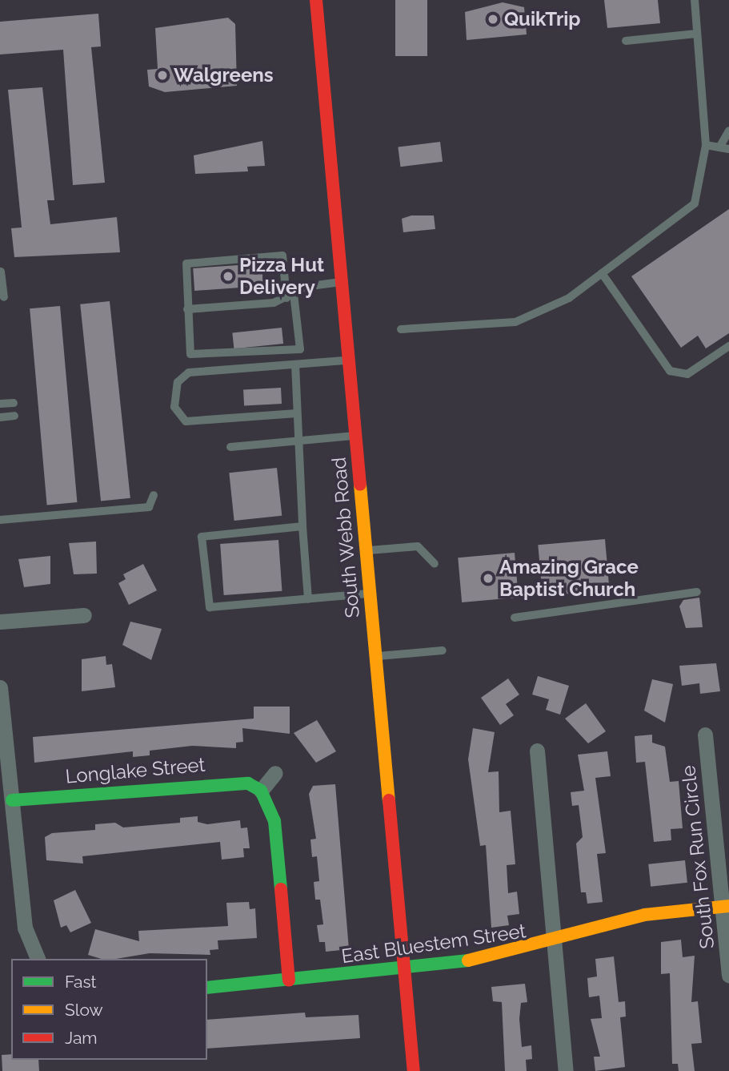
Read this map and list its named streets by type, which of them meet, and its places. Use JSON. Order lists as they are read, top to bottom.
{
  "streets": {
    "main road": ["South Webb Road", "Longlake Street", "East Bluestem Street"],
    "street": ["South Fox Run Circle"]
  },
  "crossings": [
    ["South Webb Road", "East Bluestem Street"],
    ["South Fox Run Circle", "East Bluestem Street"]
  ],
  "places": [
    "QuikTrip",
    "Walgreens",
    "Pizza Hut Delivery",
    "Amazing Grace Baptist Church"
  ],
  "legend": ["Fast", "Slow", "Jam"]
}
